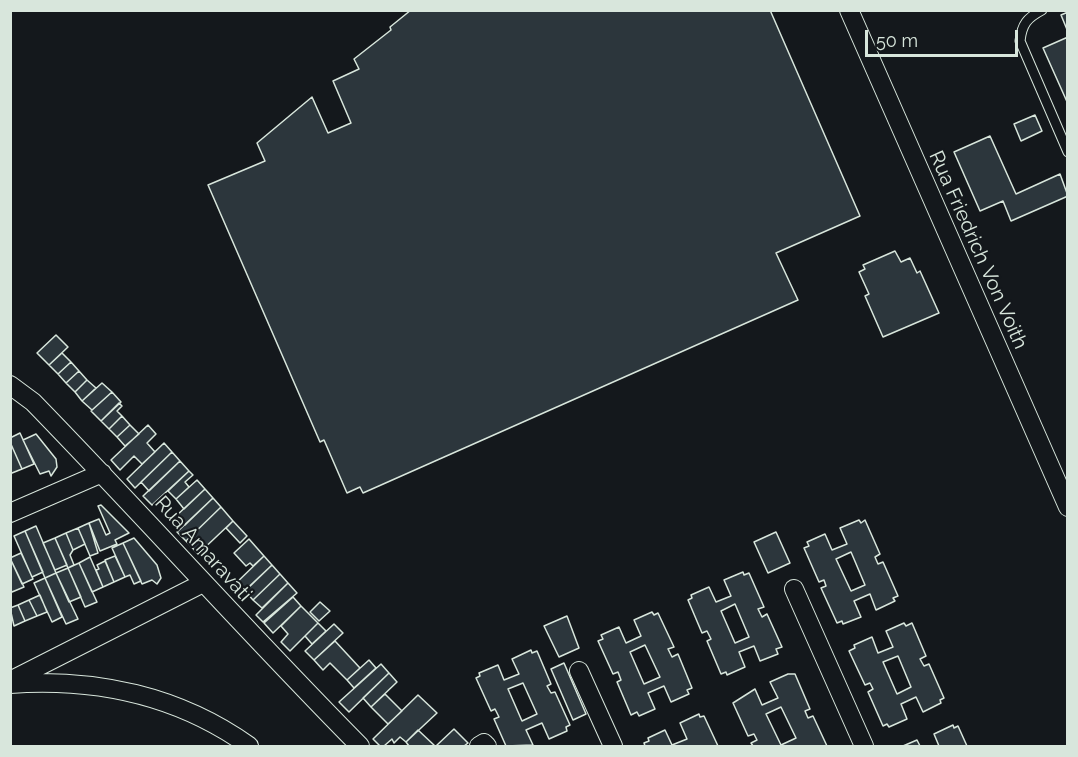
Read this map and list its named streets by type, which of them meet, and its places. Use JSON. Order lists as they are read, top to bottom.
{
  "streets": {
    "street": ["Rua Friedrich Von Voith", "Rua Amaravati"]
  },
  "scale_bar": "50 m"
}
